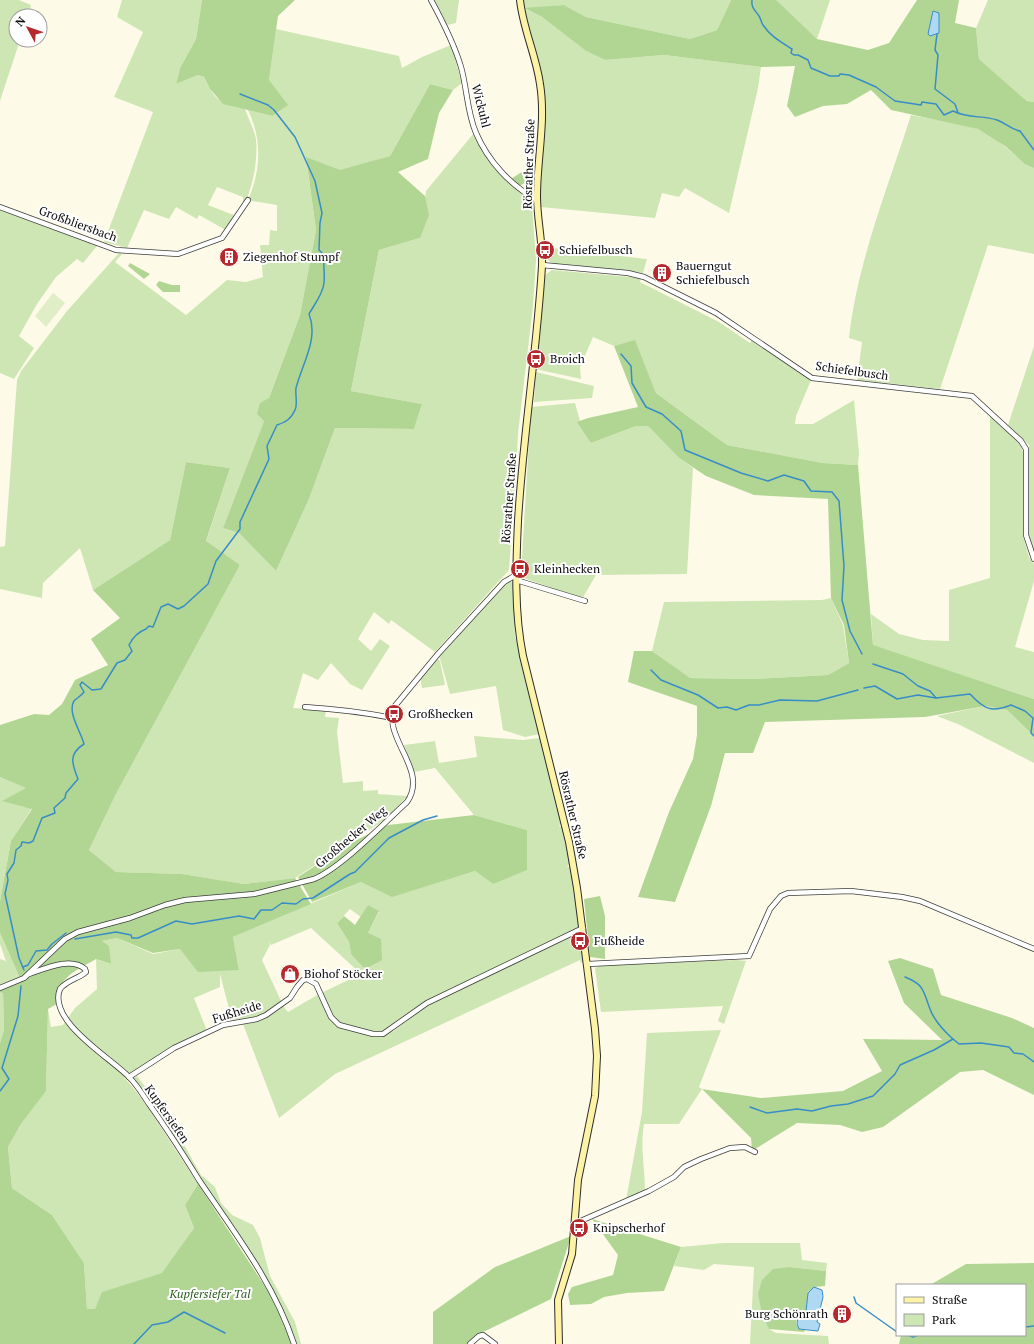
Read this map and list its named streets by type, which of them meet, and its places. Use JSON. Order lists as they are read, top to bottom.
{
  "streets": {
    "street": [
      "Wickuhl",
      "Rösrather Straße",
      "Großbliersbach",
      "Schiefelbusch",
      "Großhecker Weg",
      "Fußheide",
      "Kupfersiefen"
    ]
  },
  "crossings": [
    ["Wickuhl", "Rösrather Straße"],
    ["Rösrather Straße", "Schiefelbusch"],
    ["Rösrather Straße", "Fußheide"],
    ["Großhecker Weg", "Kupfersiefen"],
    ["Fußheide", "Kupfersiefen"]
  ],
  "parks": ["Kupfersiefer Tal"],
  "places": {
    "bus stop": [
      "Schiefelbusch",
      "Broich",
      "Kleinhecken",
      "Großhecken",
      "Fußheide",
      "Knipscherhof"
    ],
    "building": ["Ziegenhof Stumpf", "Bauerngut Schiefelbusch", "Burg Schönrath"],
    "shop": ["Biohof Stöcker"]
  },
  "legend": ["Straße", "Park"],
  "north": "top left"
}
